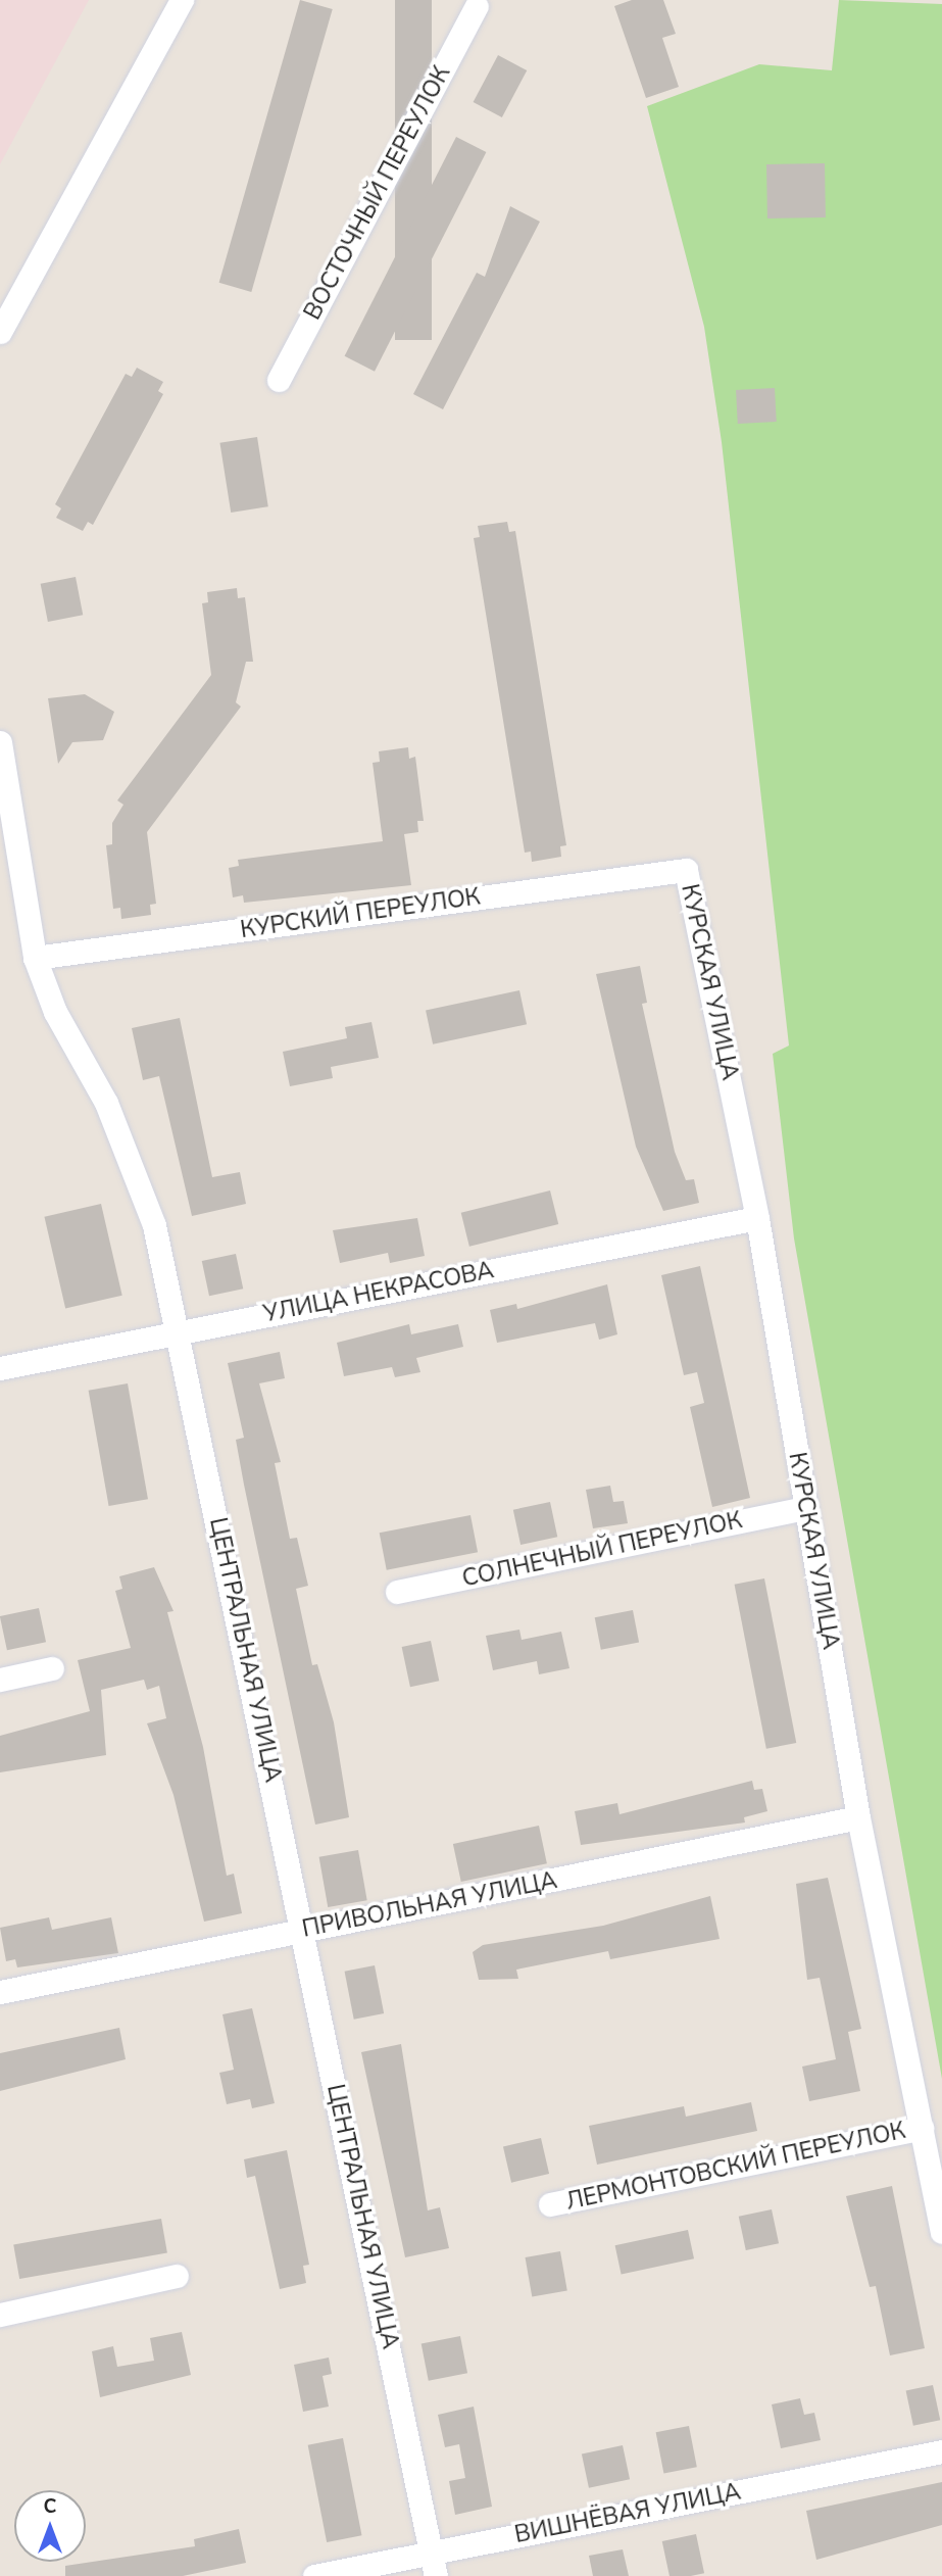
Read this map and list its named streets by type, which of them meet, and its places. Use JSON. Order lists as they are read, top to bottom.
{
  "streets": {
    "street": [
      "ВОСТОЧНЫЙ ПЕРЕУЛОК",
      "КУРСКИЙ ПЕРЕУЛОК",
      "КУРСКАЯ УЛИЦА",
      "УЛИЦА НЕКРАСОВА",
      "СОЛНЕЧНЫЙ ПЕРЕУЛОК",
      "ЦЕНТРАЛЬНАЯ УЛИЦА",
      "ПРИВОЛЬНАЯ УЛИЦА",
      "ЛЕРМОНТОВСКИЙ ПЕРЕУЛОК",
      "ВИШНЁВАЯ УЛИЦА"
    ]
  },
  "crossings": [
    ["КУРСКИЙ ПЕРЕУЛОК", "КУРСКАЯ УЛИЦА"],
    ["КУРСКИЙ ПЕРЕУЛОК", "ЦЕНТРАЛЬНАЯ УЛИЦА"],
    ["КУРСКАЯ УЛИЦА", "УЛИЦА НЕКРАСОВА"],
    ["КУРСКАЯ УЛИЦА", "СОЛНЕЧНЫЙ ПЕРЕУЛОК"],
    ["КУРСКАЯ УЛИЦА", "ПРИВОЛЬНАЯ УЛИЦА"],
    ["КУРСКАЯ УЛИЦА", "ЛЕРМОНТОВСКИЙ ПЕРЕУЛОК"],
    ["УЛИЦА НЕКРАСОВА", "ЦЕНТРАЛЬНАЯ УЛИЦА"],
    ["ЦЕНТРАЛЬНАЯ УЛИЦА", "ПРИВОЛЬНАЯ УЛИЦА"],
    ["ЦЕНТРАЛЬНАЯ УЛИЦА", "ВИШНЁВАЯ УЛИЦА"]
  ],
  "north": "top"
}
